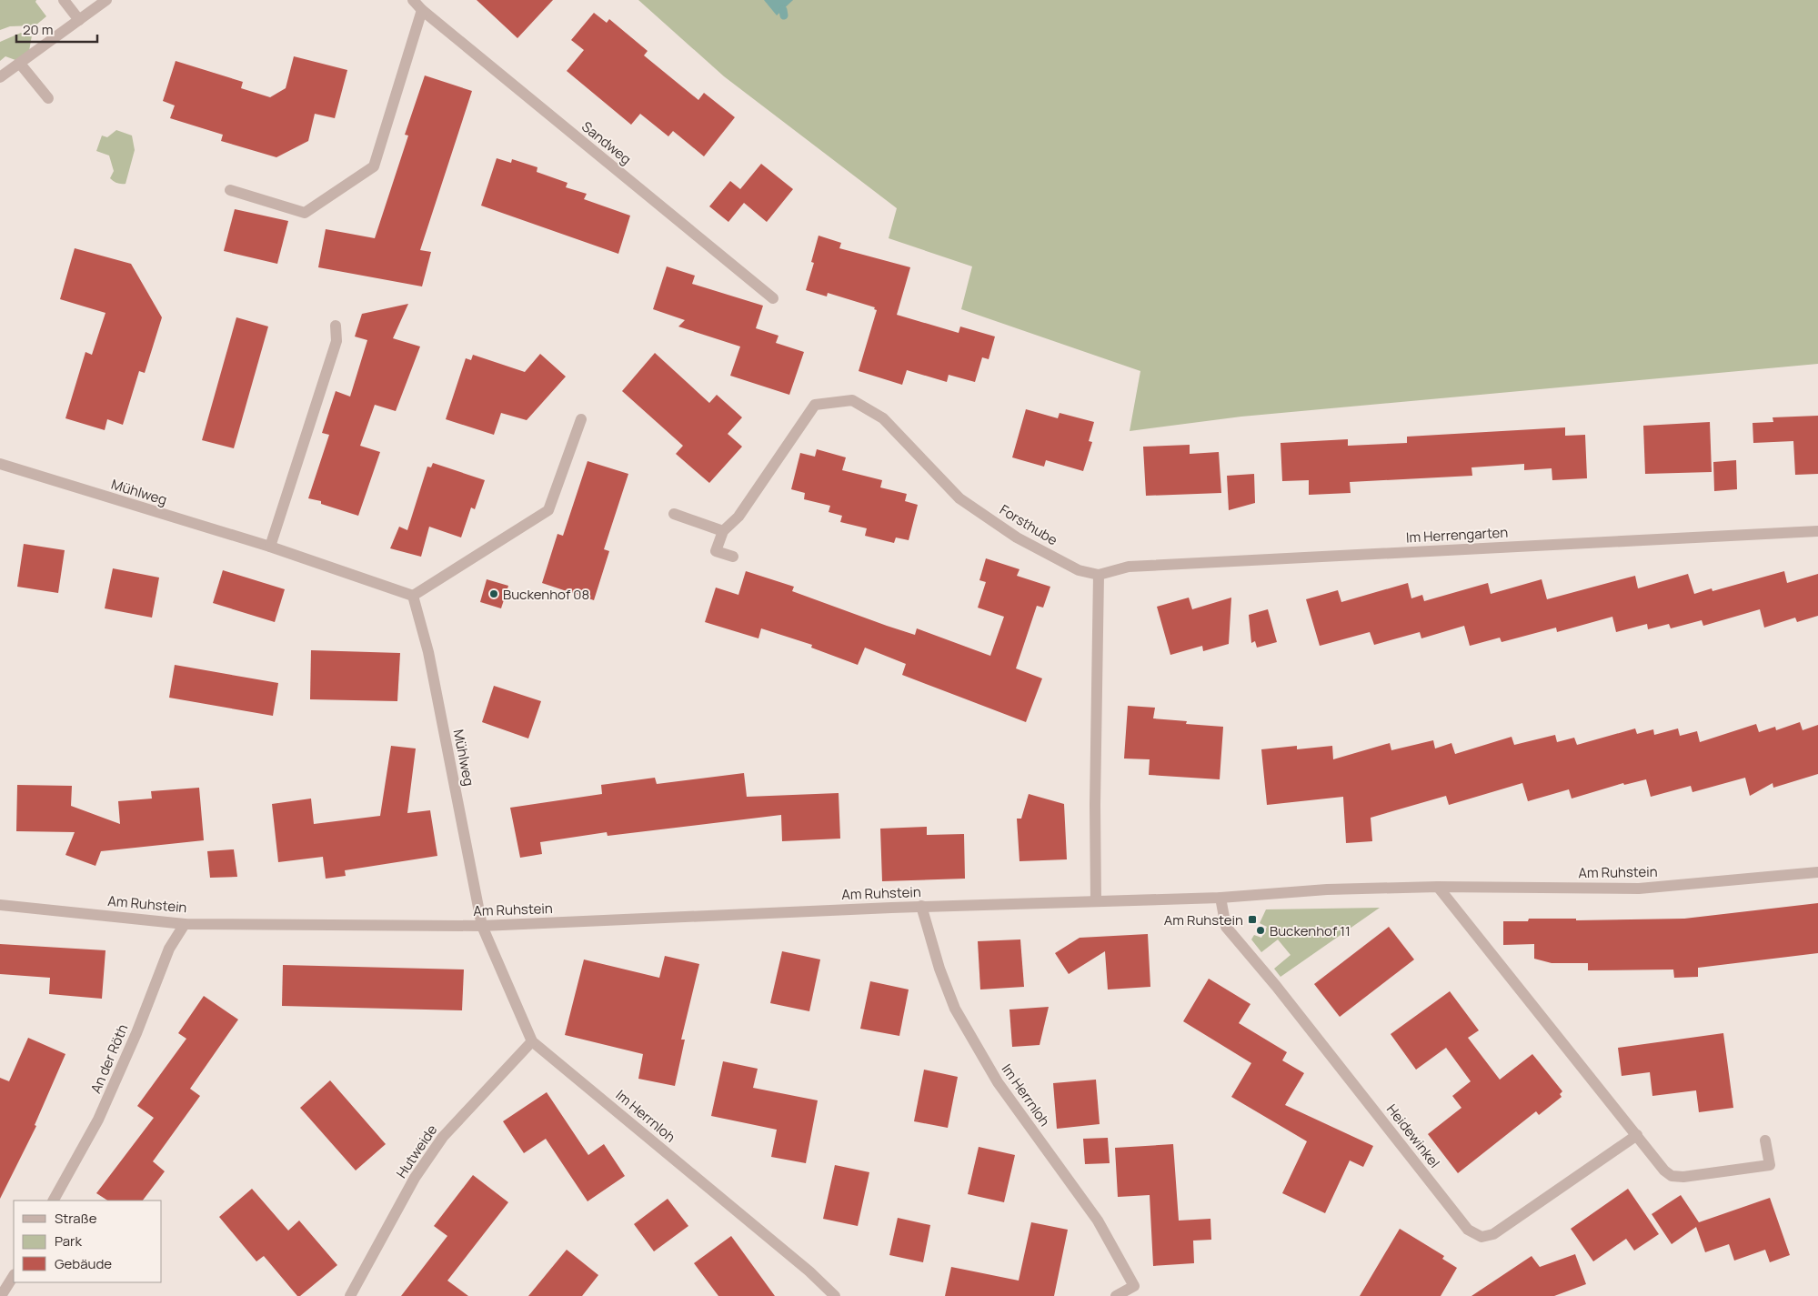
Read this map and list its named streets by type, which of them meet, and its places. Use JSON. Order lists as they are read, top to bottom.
{
  "streets": {
    "street": [
      "Sandweg",
      "Mühlweg",
      "Forsthube",
      "Im Herrengarten",
      "Am Ruhstein",
      "An der Röth",
      "Im Herrnloh",
      "Heidewinkel",
      "Hutweide"
    ]
  },
  "crossings": [
    ["Mühlweg", "Am Ruhstein"],
    ["Mühlweg", "Im Herrnloh"],
    ["Forsthube", "Im Herrengarten"],
    ["Am Ruhstein", "An der Röth"],
    ["Am Ruhstein", "Im Herrnloh"],
    ["Am Ruhstein", "Heidewinkel"],
    ["Im Herrnloh", "Hutweide"]
  ],
  "places": {
    "other": ["Buckenhof 08", "Buckenhof 11"],
    "transit": ["Am Ruhstein"]
  },
  "legend": ["Straße", "Park", "Gebäude"],
  "scale_bar": "20 m"
}
